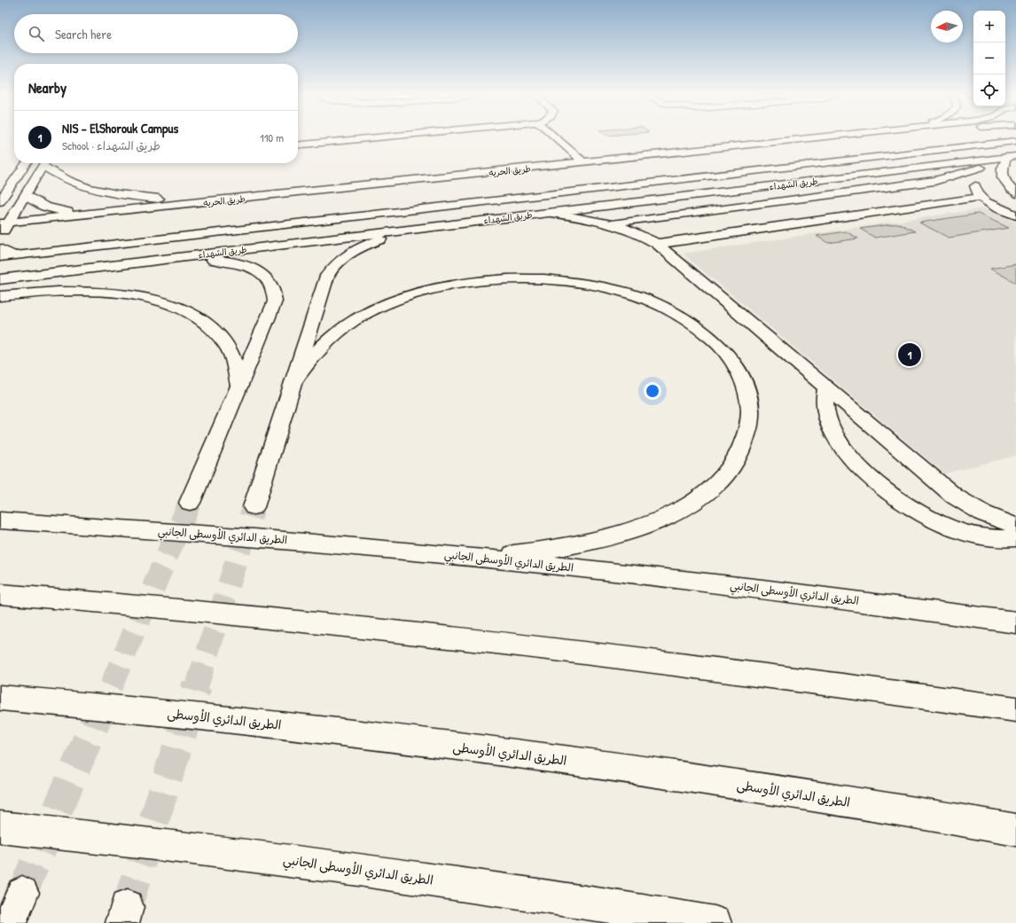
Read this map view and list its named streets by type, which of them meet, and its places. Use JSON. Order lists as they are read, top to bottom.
{
  "streets": {
    "main road": [
      "طريق الحريه",
      "طريق الشهداء",
      "الطريق الدائري الأوسطى الجانبي",
      "الطريق الدائري الأوسطى"
    ]
  },
  "north": "left",
  "page": {
    "map_buttons": ["+", "−"],
    "search": "Search here",
    "heading": "Nearby",
    "list": [
      {
        "mark": "1",
        "name": "NIS - ElShorouk Campus",
        "note": "School · طريق الشهداء",
        "value": "110 m"
      }
    ],
    "pins": "1"
  }
}
